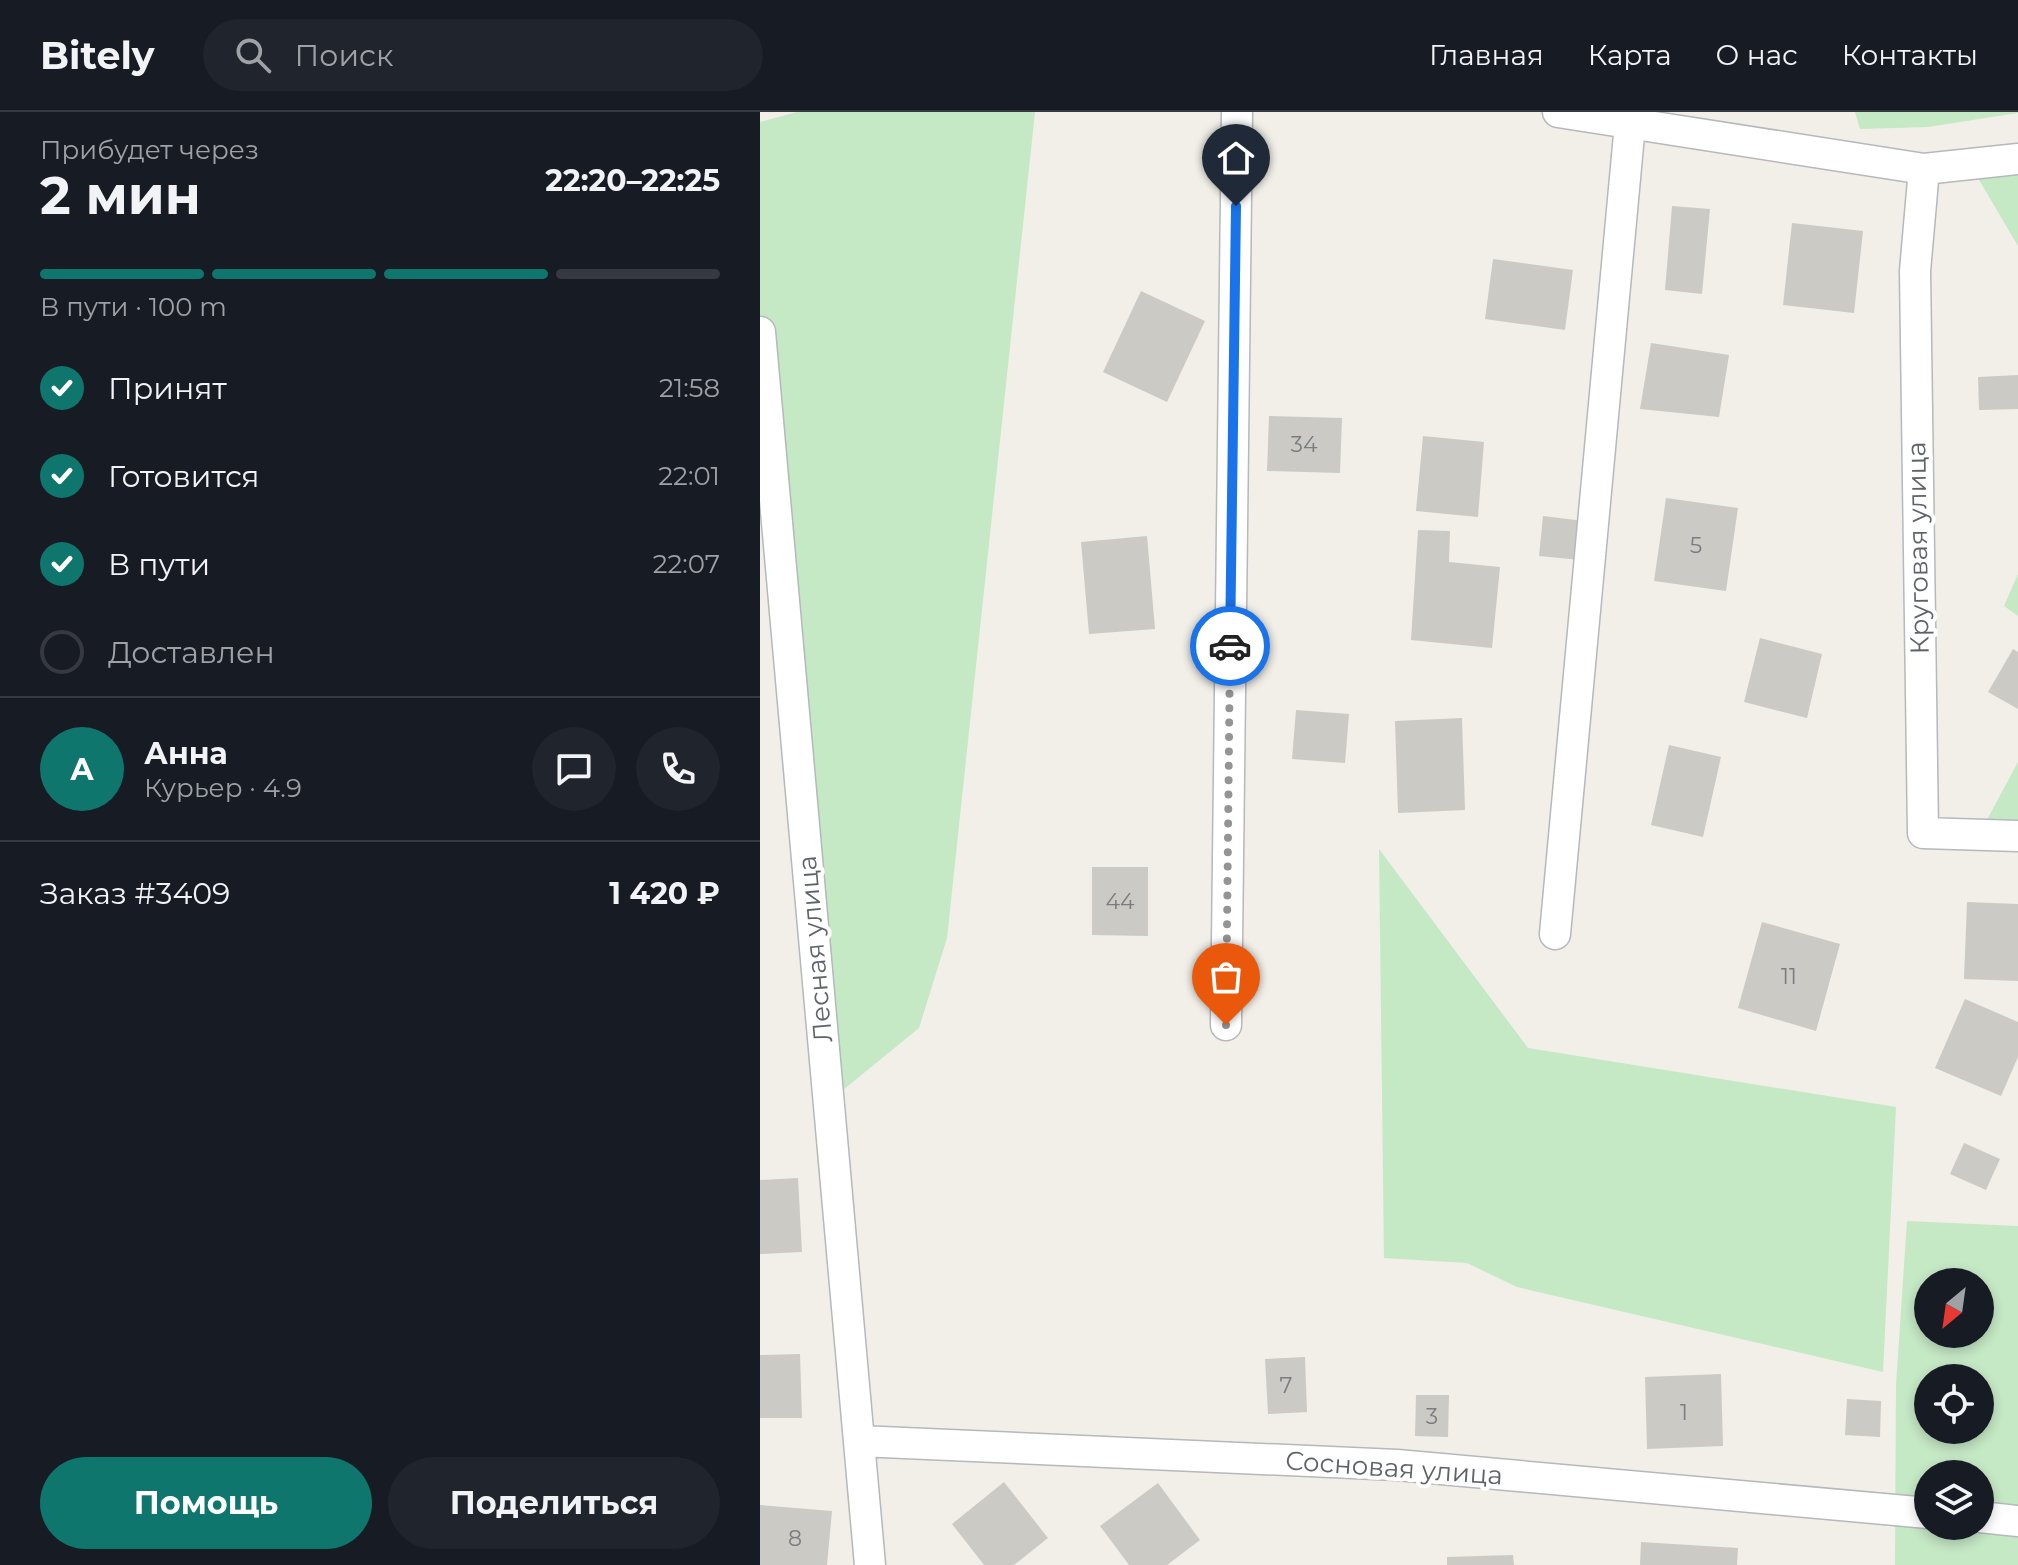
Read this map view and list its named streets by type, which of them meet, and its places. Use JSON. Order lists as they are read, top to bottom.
{
  "streets": {
    "street": ["Круговая улица", "Лесная улица", "Сосновая улица"]
  },
  "crossings": [
    ["Лесная улица", "Сосновая улица"]
  ],
  "house_numbers": [
    "34",
    "5",
    "44",
    "11",
    "7",
    "1",
    "3",
    "8"
  ],
  "north": "bottom left",
  "page": {
    "header": "Bitely",
    "search": "Поиск",
    "nav": [
      "Главная",
      "Карта",
      "О нас",
      "Контакты"
    ],
    "heading": ["2 мин", "Прибудет через", "22:20–22:25"],
    "panel": [
      "Анна",
      "Курьер · 4.9",
      "Заказ #3409",
      "1 420 ₽"
    ],
    "bar": "В пути · 100 m",
    "list": [
      ["Принят", "21:58"],
      ["Готовится", "22:01"],
      ["В пути", "22:07"],
      "Доставлен"
    ],
    "round": "А",
    "buttons": ["Помощь", "Поделиться"]
  }
}
